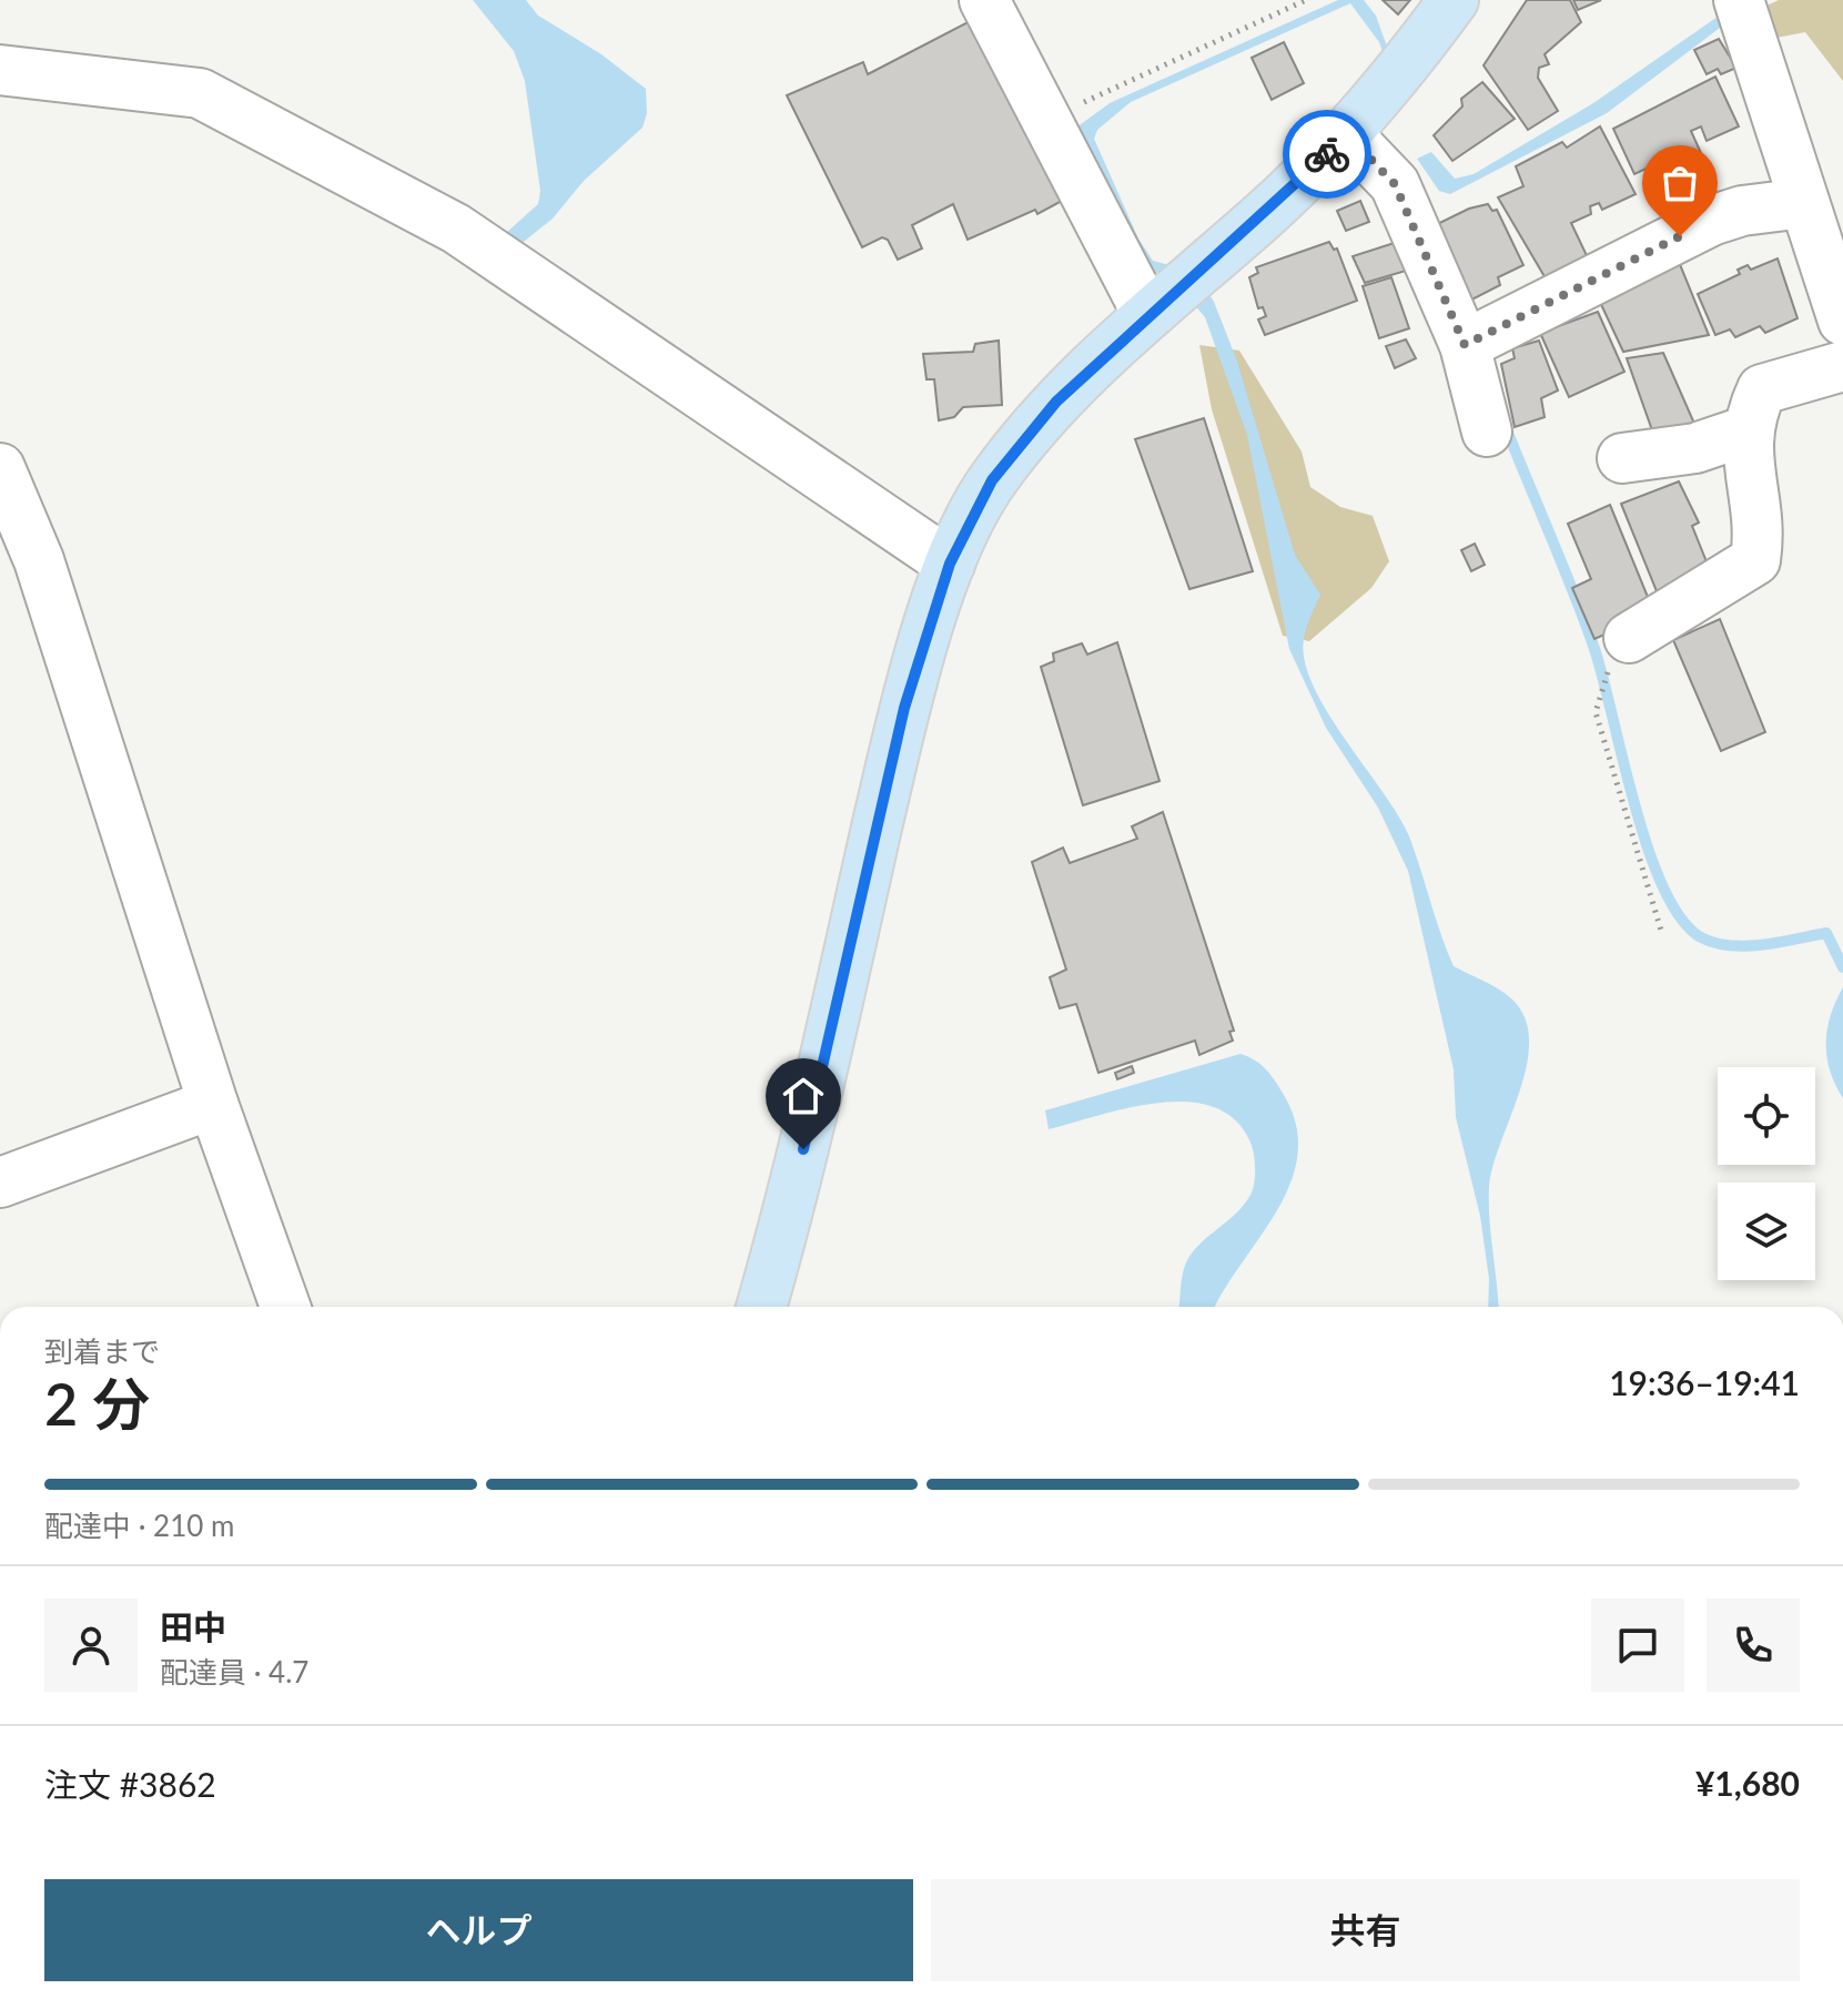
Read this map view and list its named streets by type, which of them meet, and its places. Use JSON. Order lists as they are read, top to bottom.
{
  "page": {
    "heading": ["2 分", "到着まで", "19:36–19:41"],
    "panel": [
      "田中",
      "配達員 · 4.7",
      "注文 #3862",
      "¥1,680"
    ],
    "bar": "配達中 · 210 m",
    "buttons": ["ヘルプ", "共有"]
  }
}
